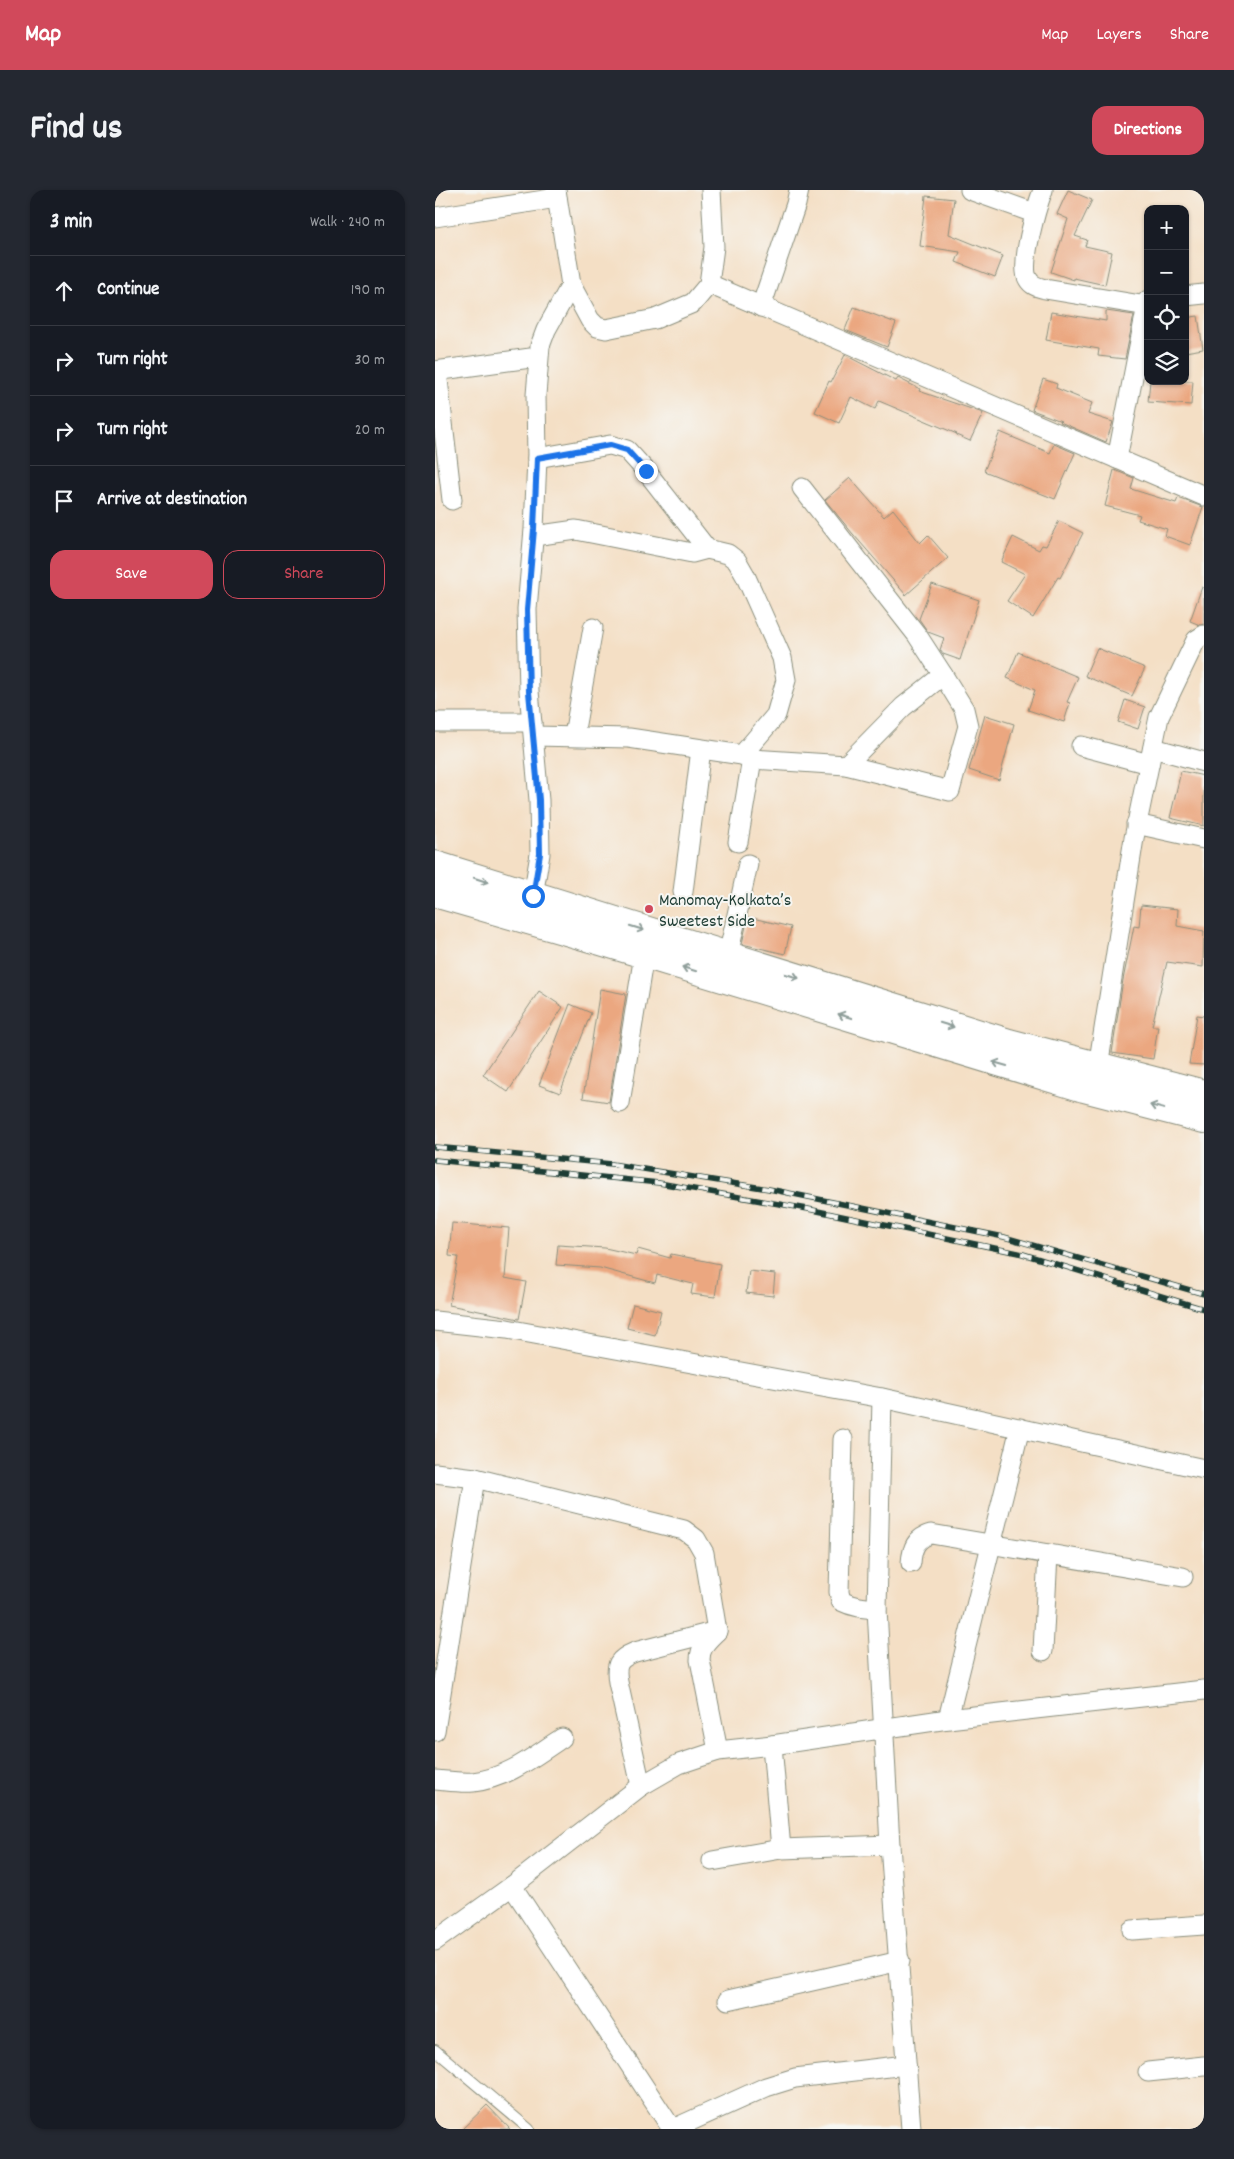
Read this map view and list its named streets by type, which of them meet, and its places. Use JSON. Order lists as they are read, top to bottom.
{
  "places": ["Manomay-Kolkata’s Sweetest Side"],
  "page": {
    "header": "Map",
    "nav": ["Map", "Layers", "Share"],
    "title": "Find us",
    "buttons": [
      "Directions",
      ["Save", "Share"]
    ],
    "heading": ["3 min", "Walk · 240 m"],
    "map_buttons": ["+", "−"],
    "list": [
      ["Continue", "190 m"],
      ["Turn right", "30 m"],
      ["Turn right", "20 m"],
      "Arrive at destination"
    ]
  }
}
